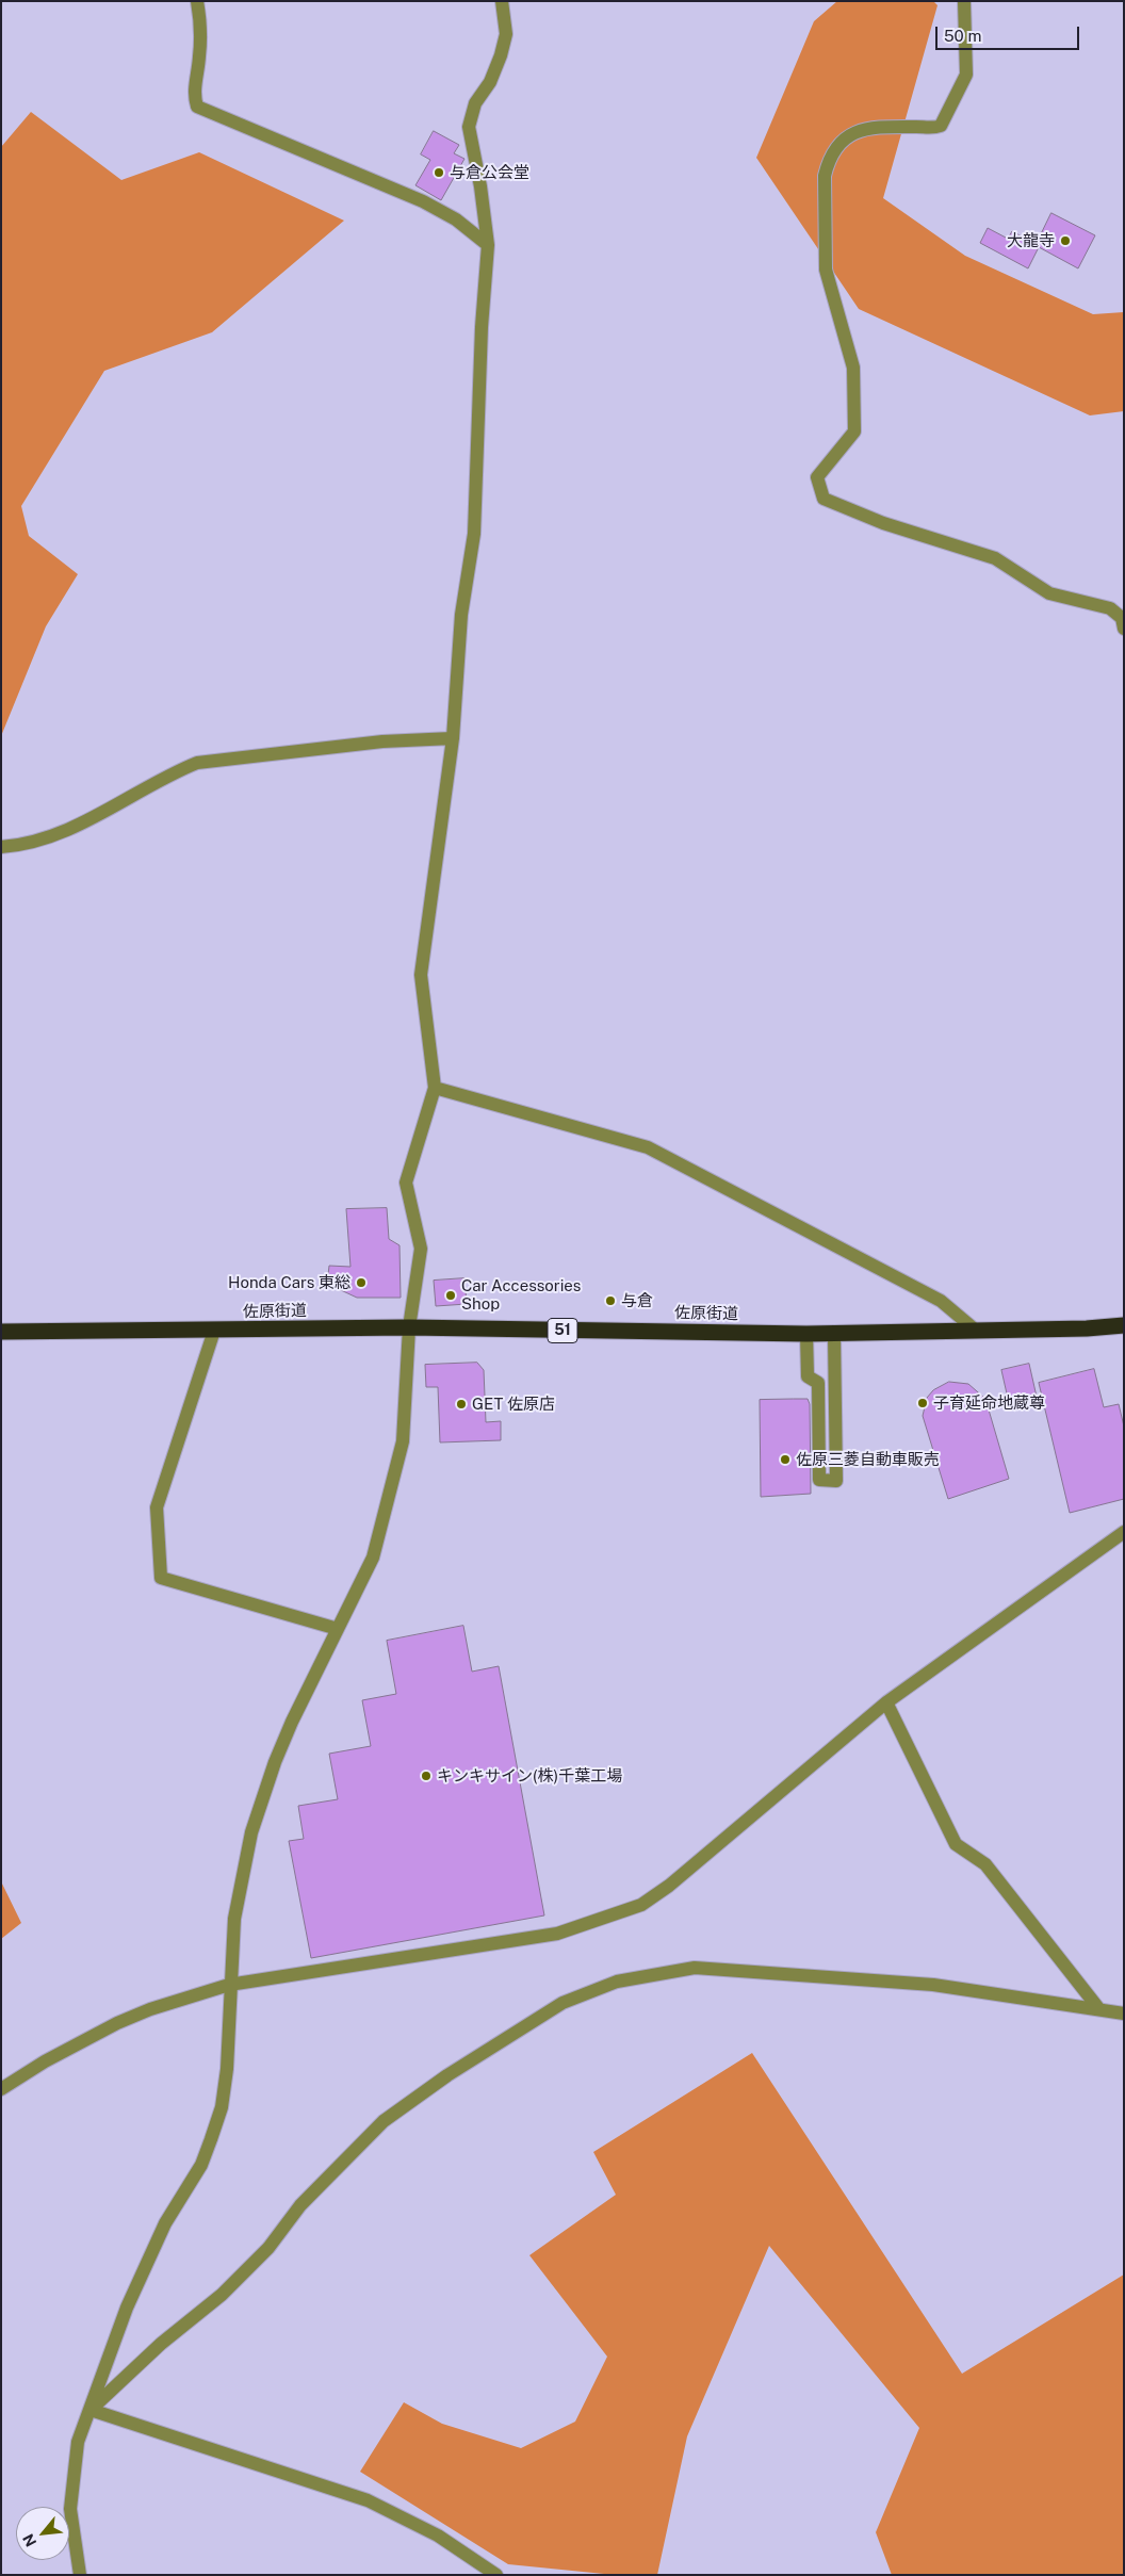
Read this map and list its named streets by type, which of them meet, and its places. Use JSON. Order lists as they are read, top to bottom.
{
  "streets": {
    "highway": ["佐原街道", "51"]
  },
  "places": [
    "与倉公会堂",
    "大龍寺",
    "Honda Cars 東総",
    "Car Accessories Shop",
    "与倉",
    "子育延命地蔵尊",
    "GET 佐原店",
    "佐原三菱自動車販売",
    "キンキサイン(株)千葉工場"
  ],
  "scale_bar": "50 m",
  "north": "bottom left"
}
